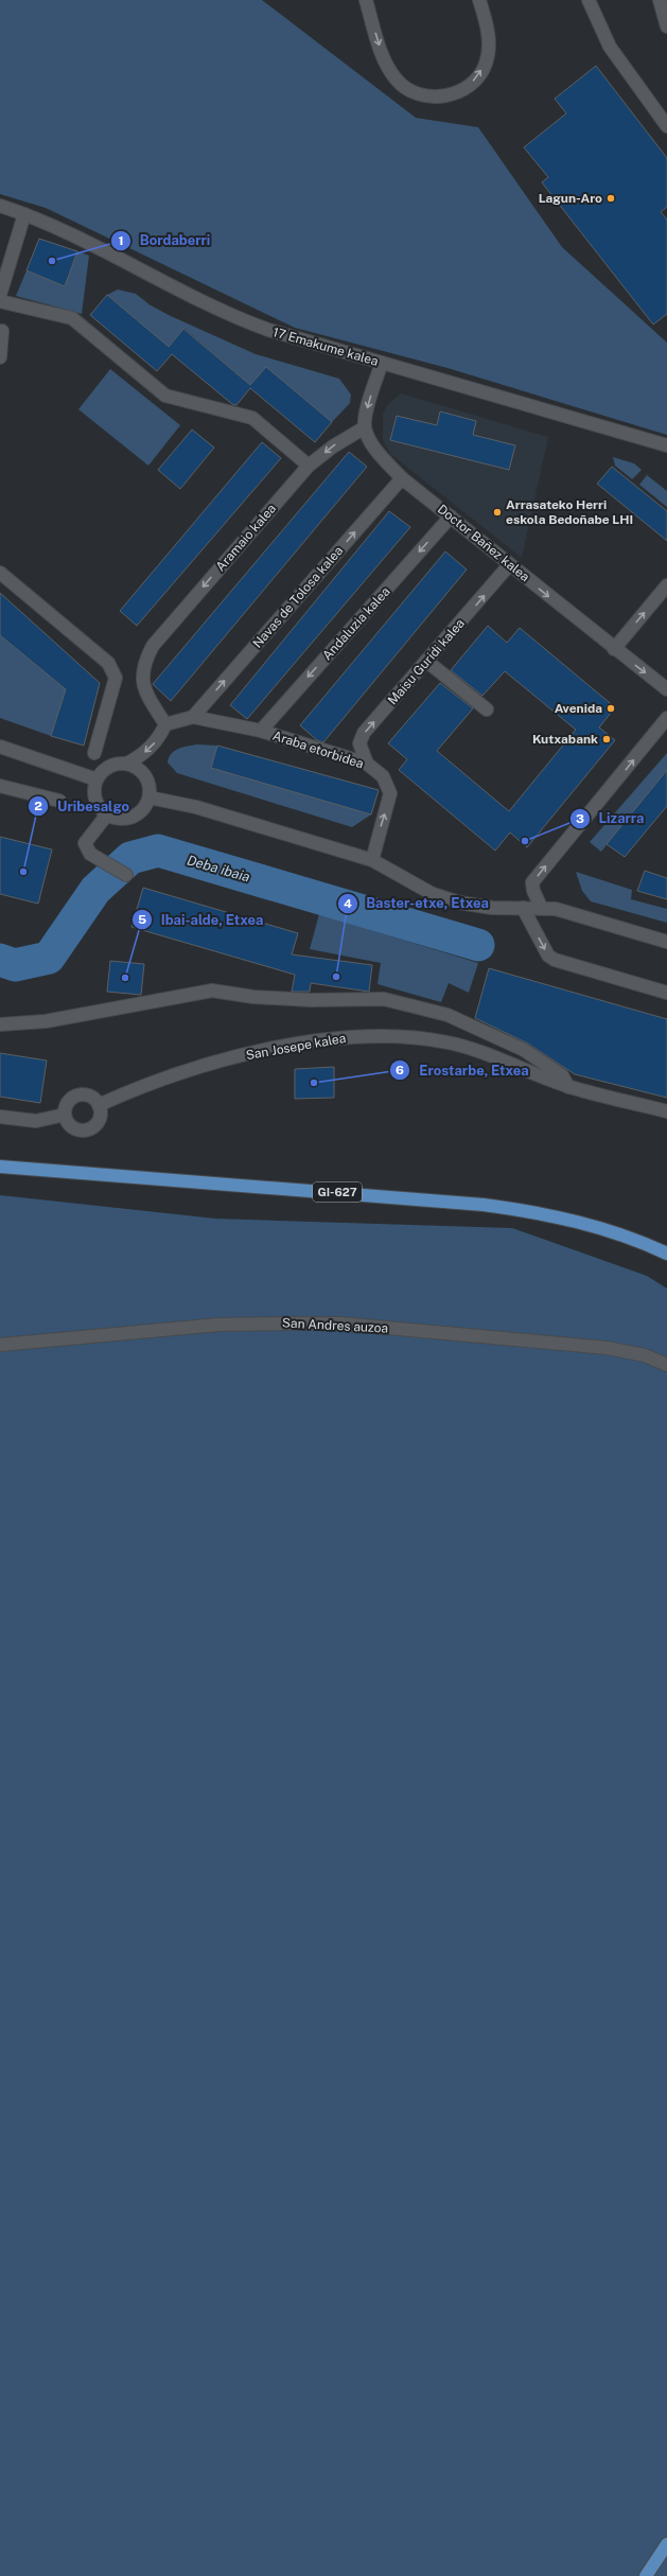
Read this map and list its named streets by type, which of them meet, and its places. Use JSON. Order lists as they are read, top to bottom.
{
  "streets": {
    "main road": ["GI-627"],
    "street": [
      "17 Emakume kalea",
      "Aramaio kalea",
      "Doctor Bañez kalea",
      "Navas de Tolosa kalea",
      "Andaluzia kalea",
      "Maisu Guridi kalea",
      "Araba etorbidea",
      "San Josepe kalea",
      "San Andres auzoa"
    ]
  },
  "crossings": [
    ["Aramaio kalea", "Doctor Bañez kalea"],
    ["Aramaio kalea", "Araba etorbidea"],
    ["Doctor Bañez kalea", "Navas de Tolosa kalea"],
    ["Doctor Bañez kalea", "Andaluzia kalea"],
    ["Doctor Bañez kalea", "Maisu Guridi kalea"],
    ["Navas de Tolosa kalea", "Araba etorbidea"],
    ["Andaluzia kalea", "Araba etorbidea"],
    ["Maisu Guridi kalea", "Araba etorbidea"]
  ],
  "one_way": [
    "Aramaio kalea",
    "Doctor Bañez kalea",
    "Navas de Tolosa kalea",
    "Andaluzia kalea",
    "Maisu Guridi kalea"
  ],
  "water": ["Deba ibaia"],
  "places": [
    "Lagun-Aro",
    "Bordaberri",
    "Arrasateko Herri eskola Bedoñabe LHI",
    "Avenida",
    "Kutxabank",
    "Lizarra",
    "Uribesalgo",
    "Baster-etxe, Etxea",
    "Ibai-alde, Etxea",
    "Erostarbe, Etxea"
  ]
}
